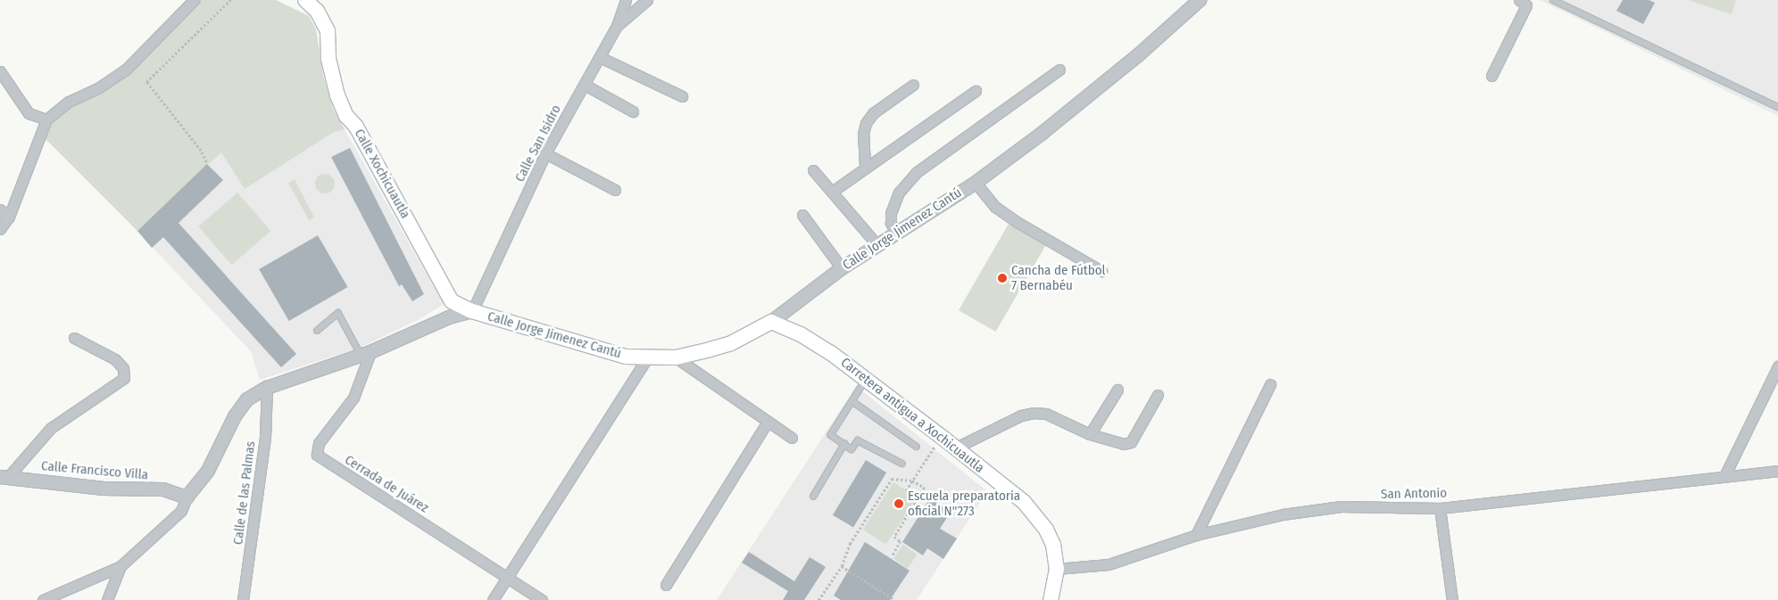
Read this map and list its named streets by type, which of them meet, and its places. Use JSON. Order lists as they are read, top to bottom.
{
  "streets": {
    "main road": ["Calle Xochicuautla", "Calle Jorge Jimenez Cantú", "Carretera antigua a Xochicuautla"],
    "street": [
      "Calle San Isidro",
      "Calle Francisco Villa",
      "Cerrada de Juárez",
      "Calle de las Palmas",
      "San Antonio"
    ]
  },
  "crossings": [
    ["Calle San Isidro", "Calle Xochicuautla"],
    ["Calle San Isidro", "Calle Jorge Jimenez Cantú"],
    ["Calle Xochicuautla", "Calle Jorge Jimenez Cantú"],
    ["Calle Jorge Jimenez Cantú", "Carretera antigua a Xochicuautla"],
    ["Calle Jorge Jimenez Cantú", "Calle Francisco Villa"],
    ["Calle Jorge Jimenez Cantú", "Cerrada de Juárez"],
    ["Calle Jorge Jimenez Cantú", "Calle de las Palmas"],
    ["Carretera antigua a Xochicuautla", "San Antonio"]
  ],
  "places": ["Cancha de Fútbol 7 Bernabéu", "Escuela preparatoria oficial N\"273"]
}
